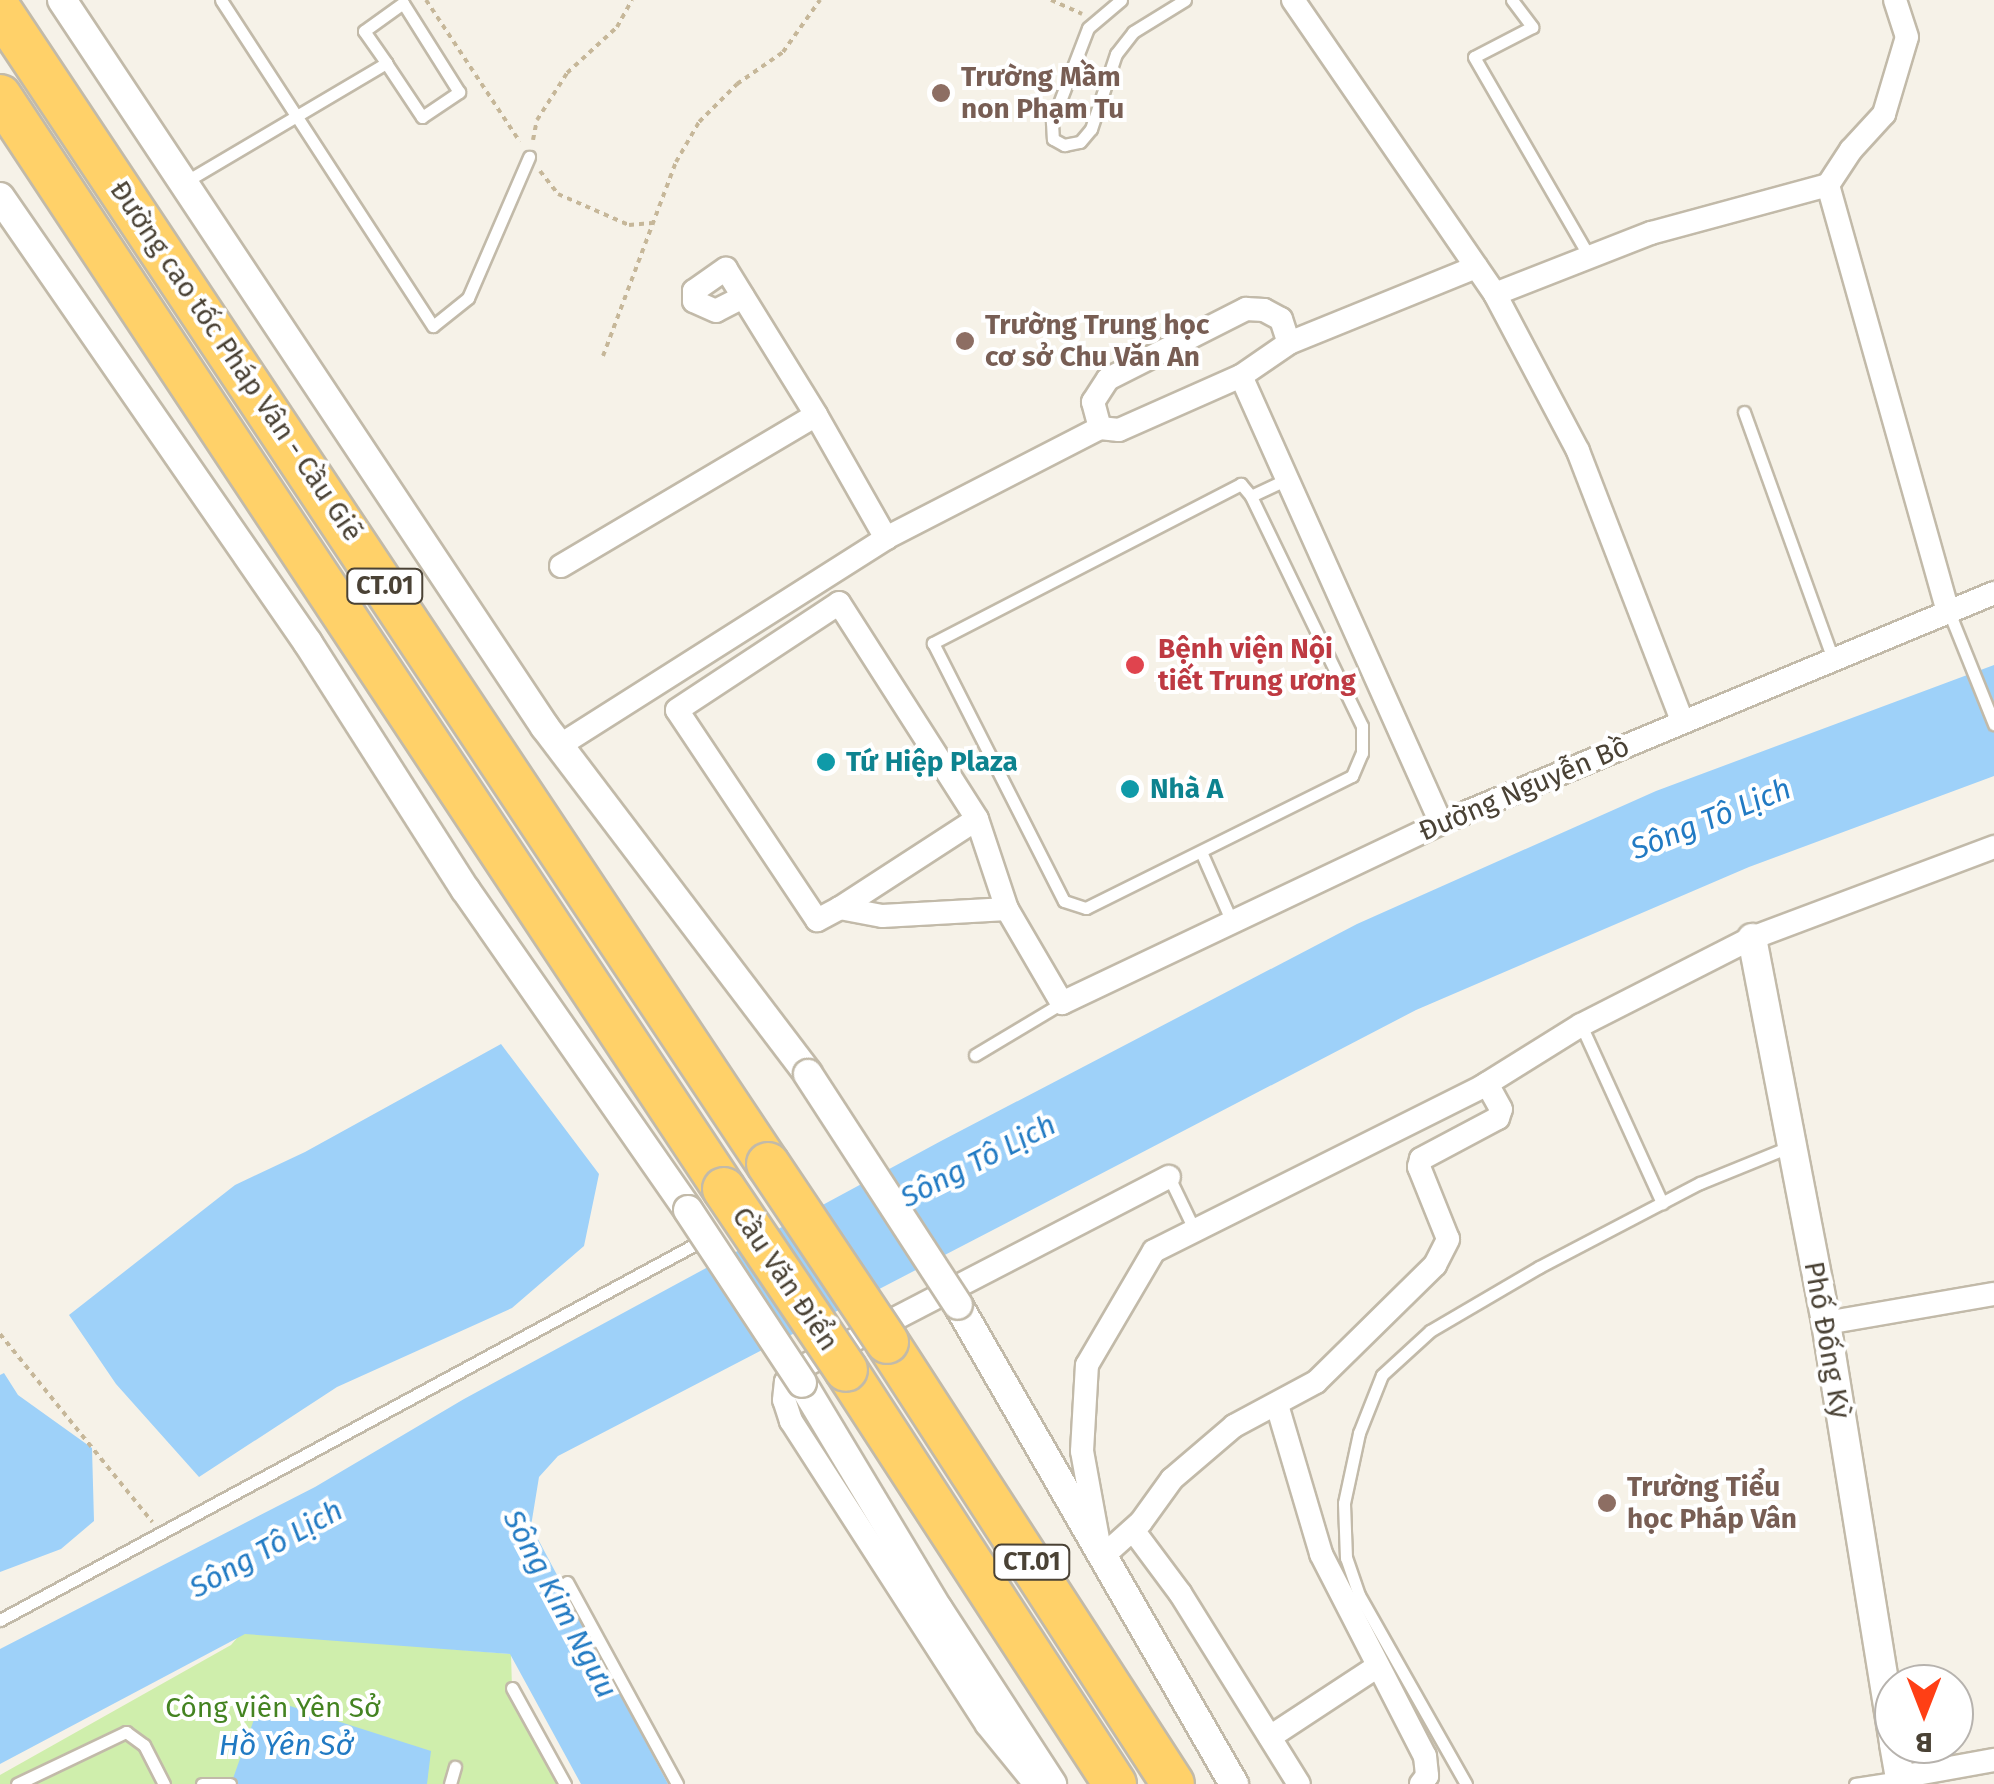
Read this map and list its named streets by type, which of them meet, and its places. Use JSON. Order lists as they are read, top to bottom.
{
  "streets": {
    "highway": ["Đường cao tốc Pháp Vân - Cầu Giẽ", "CT.01", "Cầu Văn Điển"],
    "street": ["Đường Nguyễn Bồ", "Phố Đống Kỳ"]
  },
  "crossings": [
    ["Đường cao tốc Pháp Vân - Cầu Giẽ", "Cầu Văn Điển"]
  ],
  "water": ["Sông Tô Lịch", "Sông Kim Ngưu", "Hồ Yên Sở"],
  "parks": ["Công viên Yên Sở"],
  "places": [
    "Trường Mầm non Phạm Tu",
    "Trường Trung học cơ sở Chu Văn An",
    "Bệnh viện Nội tiết Trung ương",
    "Tứ Hiệp Plaza",
    "Nhà A",
    "Trường Tiểu học Pháp Vân"
  ],
  "north": "bottom"
}
